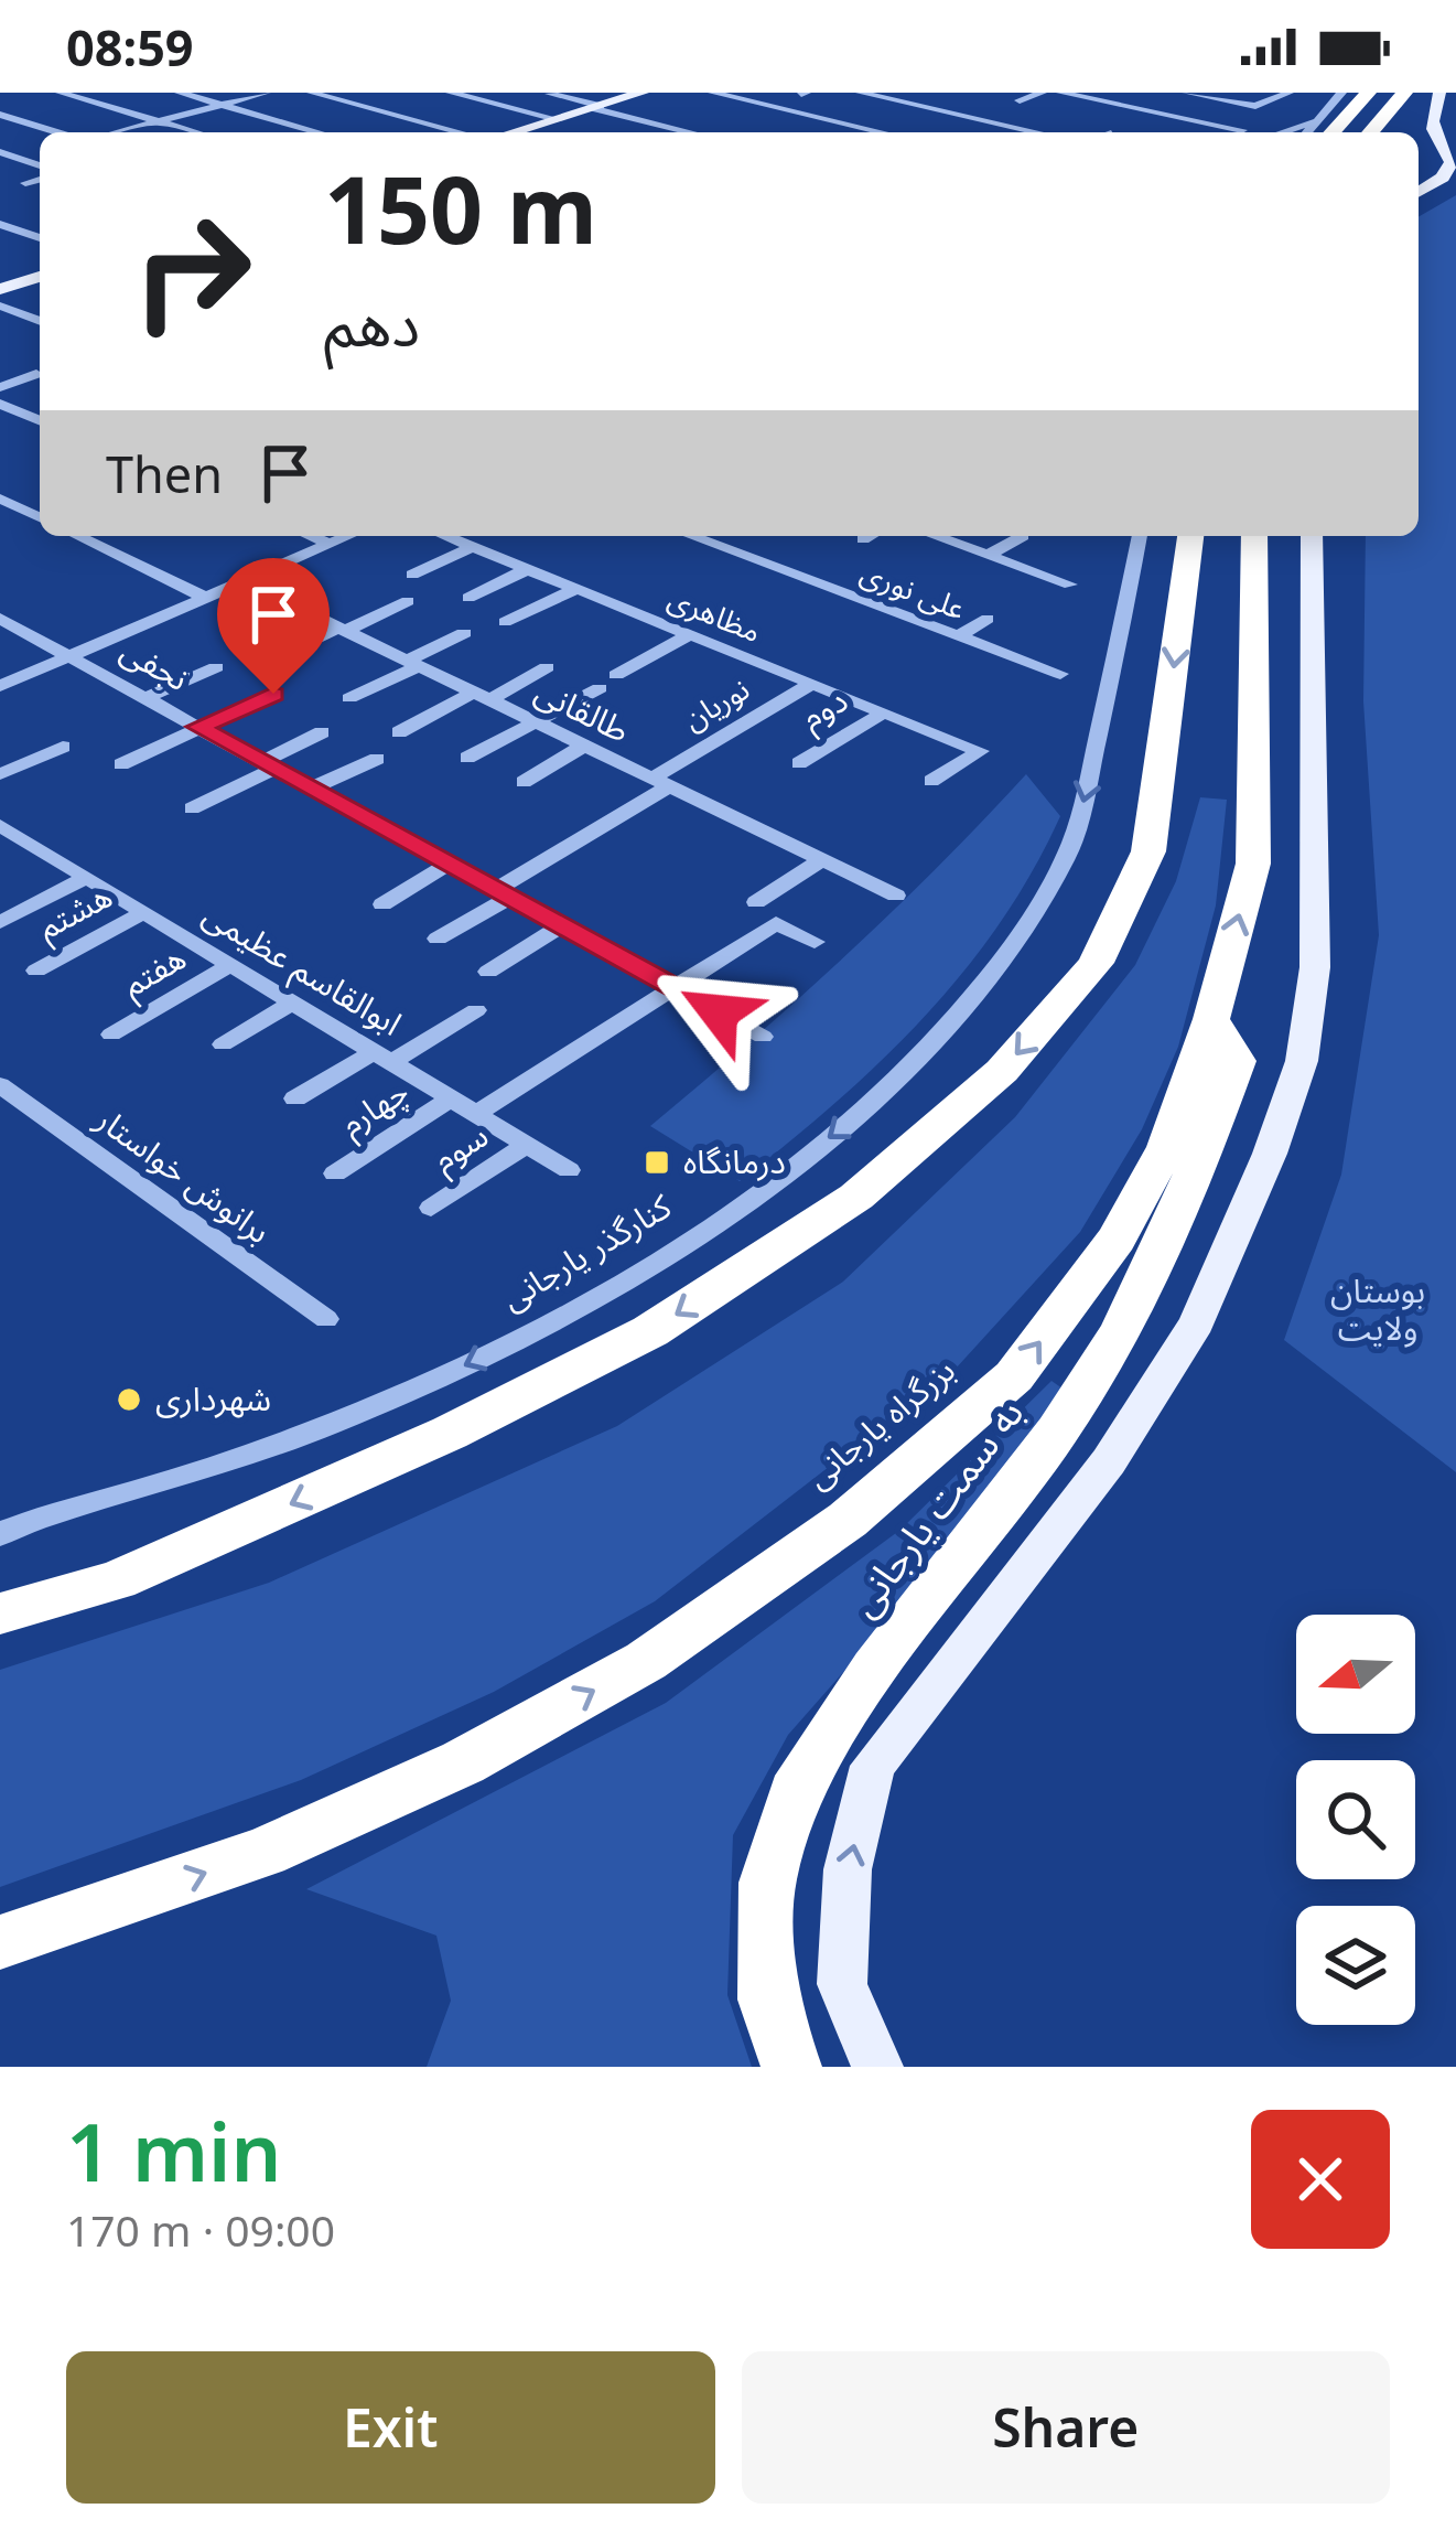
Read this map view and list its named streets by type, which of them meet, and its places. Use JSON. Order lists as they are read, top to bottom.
{
  "streets": {
    "highway": ["بزرگراه یارجانی", "به سمت یارجانی"],
    "street": [
      "علی نوری",
      "مظاهری",
      "نجفی",
      "نوریان",
      "دوم",
      "طالقانی",
      "هشتم",
      "ابوالقاسم عظیمی",
      "هفتم",
      "چهارم",
      "سوم",
      "برانوش خواستار",
      "کنارگذر یارجانی"
    ]
  },
  "crossings": [
    ["مظاهری", "نوریان"],
    ["مظاهری", "دوم"],
    ["نجفی", "نوریان"],
    ["نوریان", "طالقانی"],
    ["هشتم", "ابوالقاسم عظیمی"],
    ["ابوالقاسم عظیمی", "هفتم"],
    ["ابوالقاسم عظیمی", "چهارم"],
    ["ابوالقاسم عظیمی", "سوم"],
    ["بزرگراه یارجانی", "به سمت یارجانی"]
  ],
  "one_way": ["کنارگذر یارجانی"],
  "parks": ["بوستان ولایت"],
  "places": {
    "transit": ["درمانگاه"],
    "other": ["شهرداری"]
  },
  "north": "left",
  "page": {
    "status": "08:59",
    "turn": ["150 m", "دهم"],
    "then": "Then",
    "heading": ["1 min", "170 m · 09:00"],
    "buttons": ["Exit", "Share"]
  }
}
